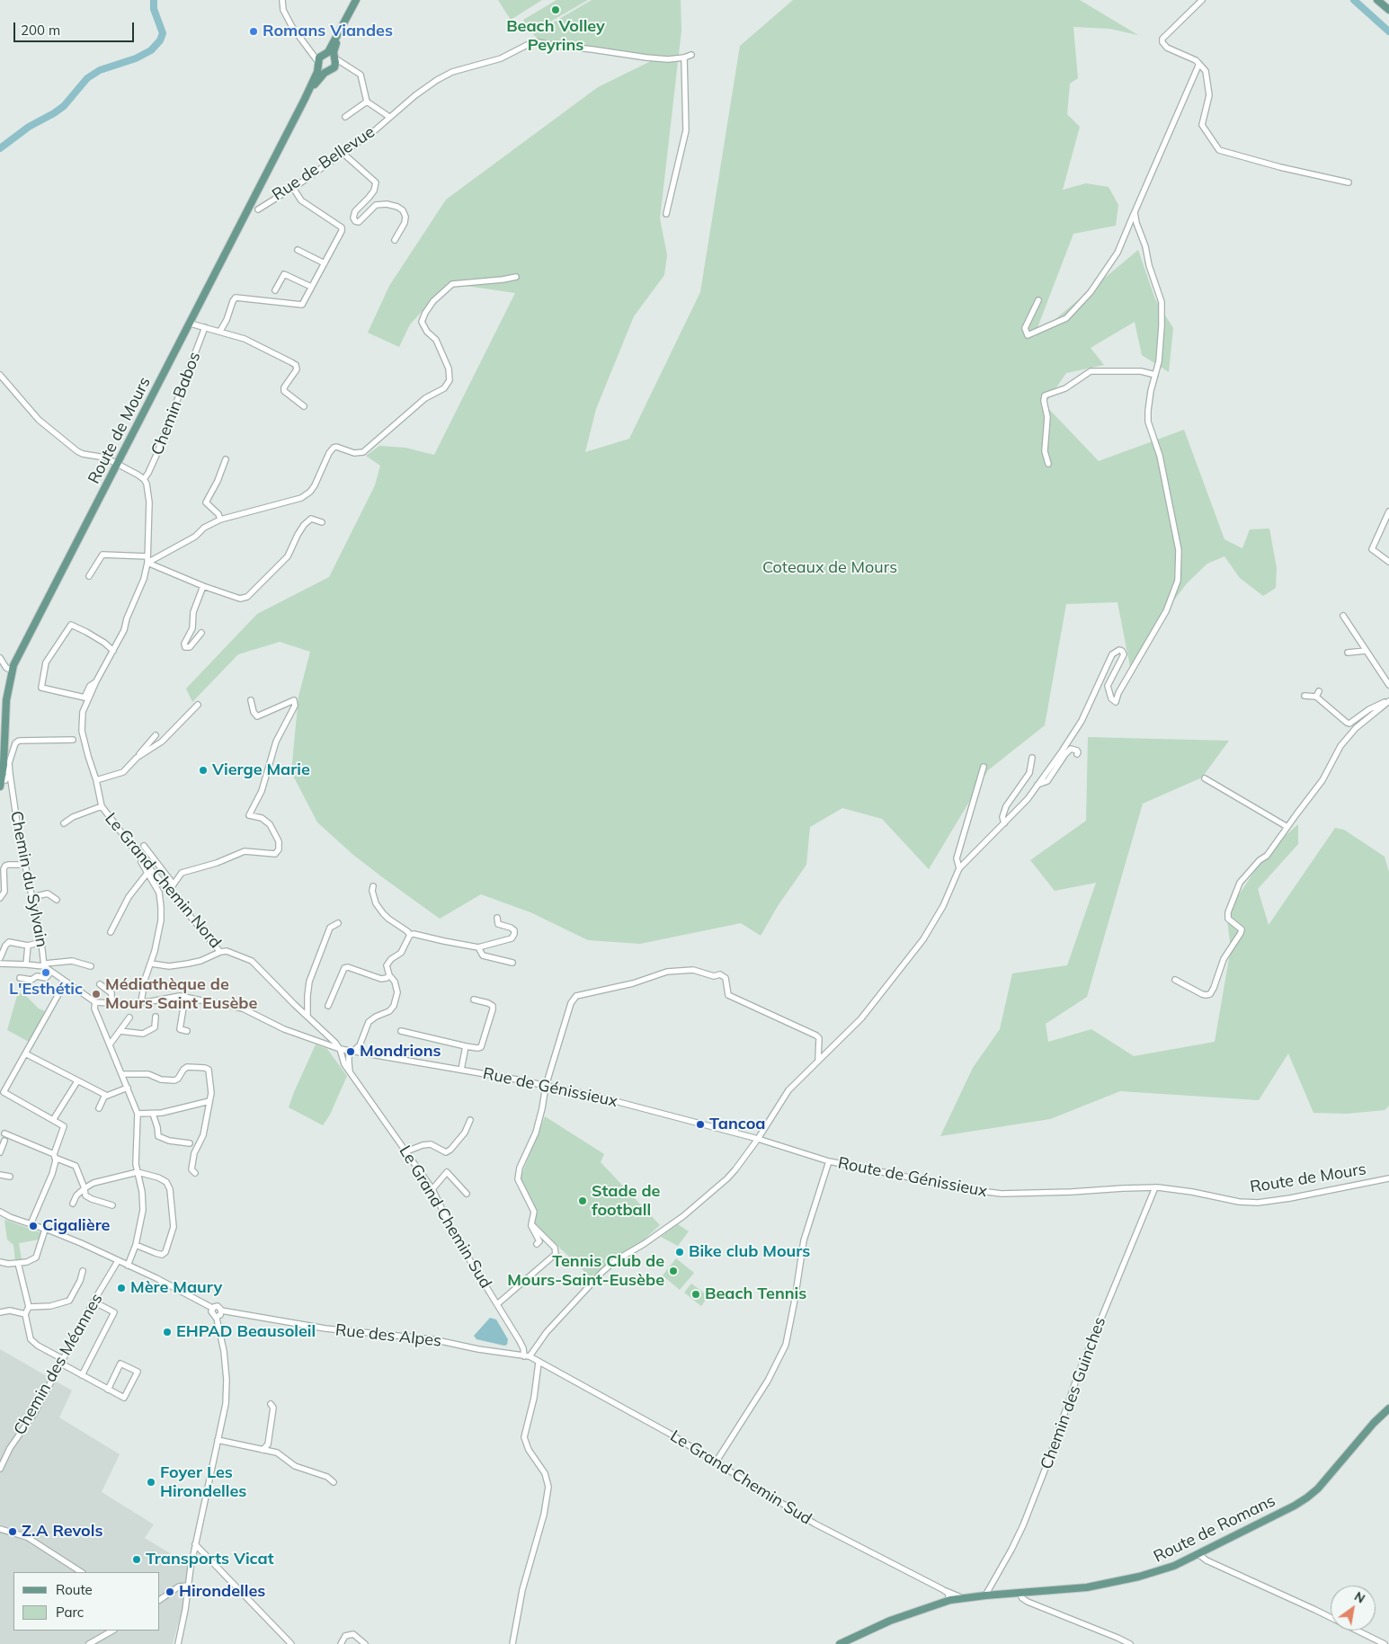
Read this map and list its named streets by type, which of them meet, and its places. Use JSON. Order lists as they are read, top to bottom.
{
  "streets": {
    "main road": ["Route de Mours", "Route de Romans"],
    "street": [
      "Rue de Bellevue",
      "Chemin Babos",
      "Chemin du Sylvain",
      "Le Grand Chemin Nord",
      "Rue de Génissieux",
      "Route de Génissieux",
      "Le Grand Chemin Sud",
      "Rue des Alpes",
      "Chemin des Méannes",
      "Chemin des Guinches"
    ]
  },
  "crossings": [
    ["Chemin Babos", "Le Grand Chemin Nord"],
    ["Route de Mours", "Route de Génissieux"],
    ["Route de Mours", "Chemin des Guinches"],
    ["Le Grand Chemin Nord", "Rue de Génissieux"],
    ["Le Grand Chemin Nord", "Le Grand Chemin Sud"],
    ["Rue de Génissieux", "Route de Génissieux"],
    ["Rue de Génissieux", "Le Grand Chemin Sud"],
    ["Le Grand Chemin Sud", "Rue des Alpes"],
    ["Le Grand Chemin Sud", "Route de Romans"],
    ["Chemin des Guinches", "Route de Romans"]
  ],
  "parks": ["Coteaux de Mours"],
  "places": [
    "Beach Volley Peyrins",
    "Romans Viandes",
    "Vierge Marie",
    "L'Esthétic",
    "Médiathèque de Mours Saint Eusèbe",
    "Mondrions",
    "Tancoa",
    "Stade de football",
    "Cigalière",
    "Bike club Mours",
    "Tennis Club de Mours-Saint-Eusèbe",
    "Mère Maury",
    "Beach Tennis",
    "EHPAD Beausoleil",
    "Foyer Les Hirondelles",
    "Z.A Revols",
    "Transports Vicat",
    "Hirondelles"
  ],
  "legend": ["Route", "Parc"],
  "scale_bar": "200 m",
  "north": "top right"
}
